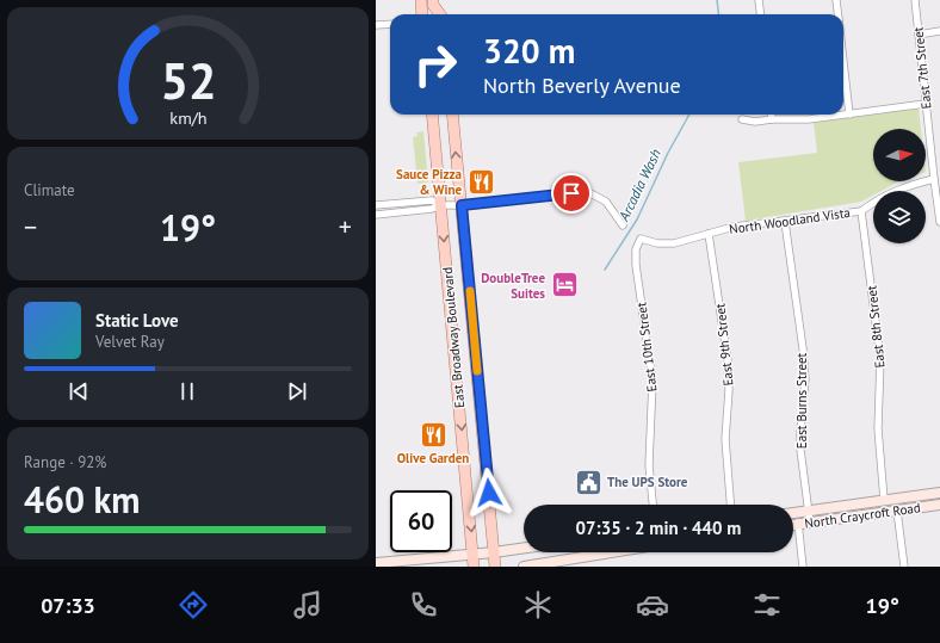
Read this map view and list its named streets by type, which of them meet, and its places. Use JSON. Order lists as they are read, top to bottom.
{
  "streets": {
    "main road": ["East Broadway Boulevard", "North Craycroft Road"],
    "street": [
      "East 7th Street",
      "North Woodland Vista",
      "East 8th Street",
      "East 9th Street",
      "East 10th Street",
      "East Burns Street"
    ]
  },
  "crossings": [
    ["East 7th Street", "North Woodland Vista"],
    ["North Woodland Vista", "East 8th Street"],
    ["North Woodland Vista", "East 9th Street"],
    ["North Woodland Vista", "East 10th Street"],
    ["North Woodland Vista", "East Burns Street"],
    ["East 8th Street", "North Craycroft Road"],
    ["East Burns Street", "North Craycroft Road"]
  ],
  "water": ["Arcadia Wash"],
  "places": {
    "restaurant": ["Sauce Pizza & Wine", "Olive Garden"],
    "hotel": ["DoubleTree Suites"],
    "public building": ["The UPS Store"]
  },
  "north": "right",
  "page": {
    "turn": ["320 m", "North Beverly Avenue"],
    "tile": [
      "Climate",
      ["Range · 92%", "460 km"]
    ],
    "heat": ["−", "19°", "+"],
    "song": ["Static Love", "Velvet Ray"],
    "limit": "60",
    "trip": "07:35 · 2 min · 440 m",
    "tabs": ["07:33", "19°"],
    "gauge": ["52", "km/h"]
  }
}
